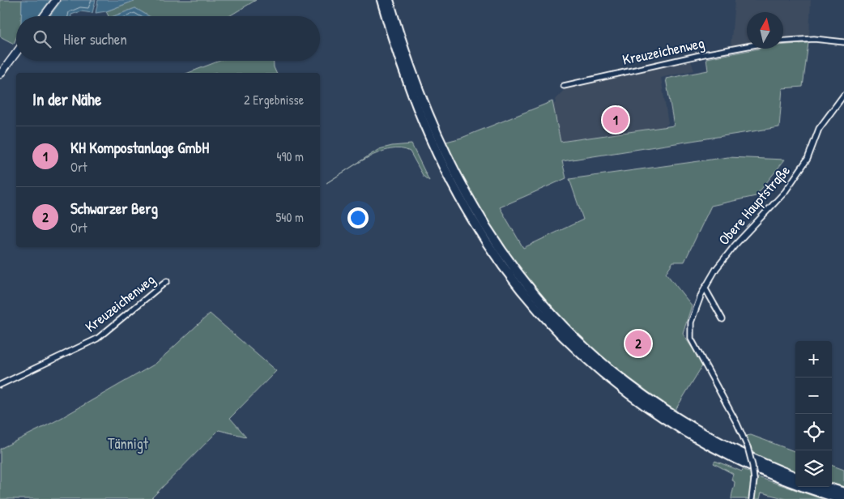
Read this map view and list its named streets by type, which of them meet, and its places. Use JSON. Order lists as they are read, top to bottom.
{
  "streets": {
    "street": ["Kreuzeichenweg", "Obere Hauptstraße"]
  },
  "parks": ["Tännigt"],
  "north": "top",
  "page": {
    "search": "Hier suchen",
    "heading": ["In der Nähe", "2 Ergebnisse"],
    "pins": ["1", "2"],
    "list": [
      {
        "mark": "1",
        "name": "KH Kompostanlage GmbH",
        "note": "Ort",
        "value": "490 m"
      },
      {
        "mark": "2",
        "name": "Schwarzer Berg",
        "note": "Ort",
        "value": "540 m"
      }
    ],
    "map_buttons": ["+", "−"]
  }
}
